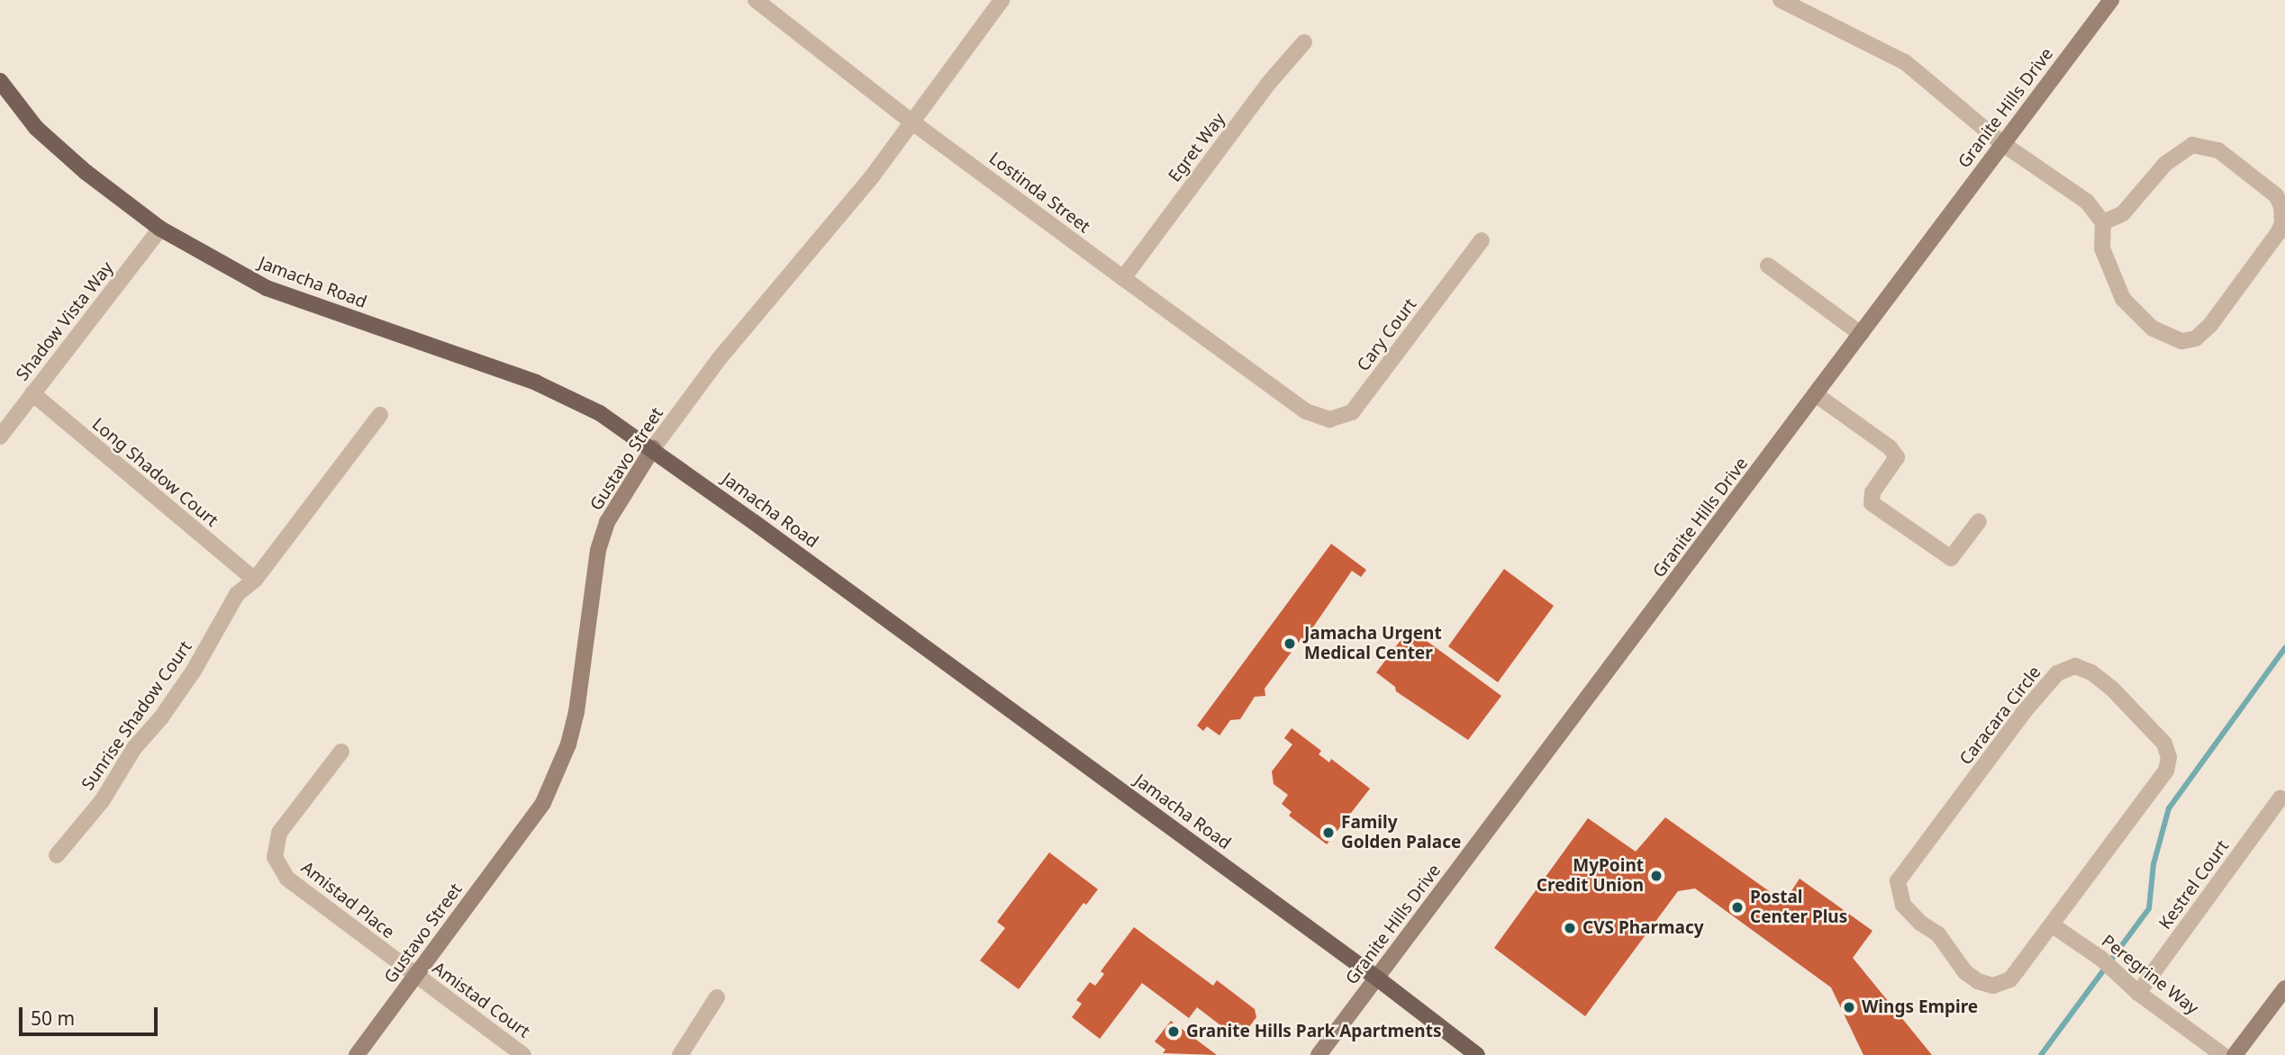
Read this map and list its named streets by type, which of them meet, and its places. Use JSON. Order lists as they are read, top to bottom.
{
  "streets": {
    "main road": ["Jamacha Road"],
    "street": [
      "Granite Hills Drive",
      "Egret Way",
      "Lostinda Street",
      "Shadow Vista Way",
      "Cary Court",
      "Gustavo Street",
      "Long Shadow Court",
      "Sunrise Shadow Court",
      "Caracara Circle",
      "Kestrel Court",
      "Amistad Place",
      "Peregrine Way",
      "Amistad Court"
    ]
  },
  "crossings": [
    ["Granite Hills Drive", "Jamacha Road"],
    ["Egret Way", "Lostinda Street"],
    ["Lostinda Street", "Cary Court"],
    ["Lostinda Street", "Gustavo Street"],
    ["Jamacha Road", "Shadow Vista Way"],
    ["Jamacha Road", "Gustavo Street"],
    ["Shadow Vista Way", "Long Shadow Court"],
    ["Gustavo Street", "Amistad Place"],
    ["Gustavo Street", "Amistad Court"],
    ["Long Shadow Court", "Sunrise Shadow Court"],
    ["Caracara Circle", "Peregrine Way"],
    ["Kestrel Court", "Peregrine Way"],
    ["Amistad Place", "Amistad Court"]
  ],
  "places": [
    "Jamacha Urgent Medical Center",
    "Family Golden Palace",
    "MyPoint Credit Union",
    "Postal Center Plus",
    "CVS Pharmacy",
    "Wings Empire",
    "Granite Hills Park Apartments"
  ],
  "scale_bar": "50 m"
}
